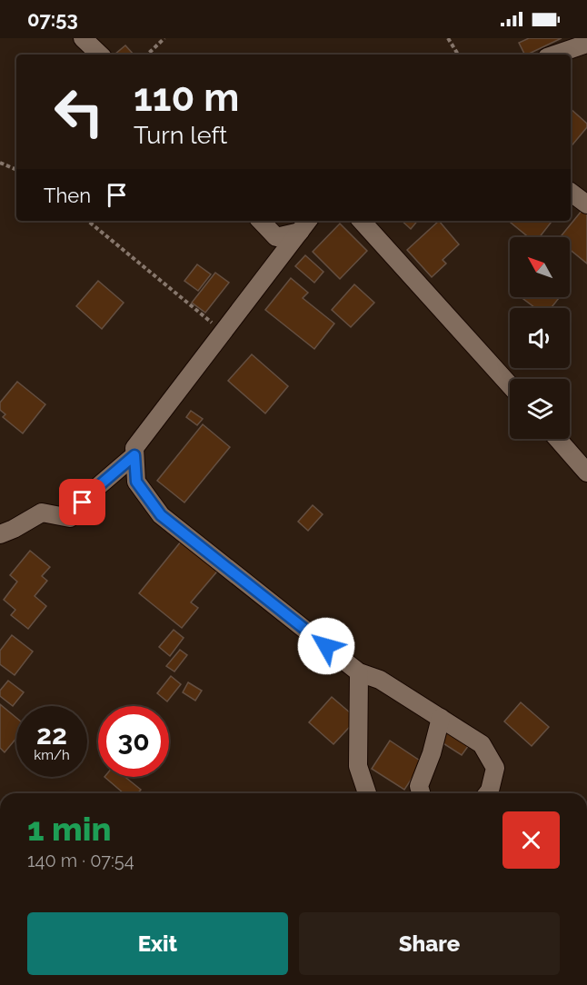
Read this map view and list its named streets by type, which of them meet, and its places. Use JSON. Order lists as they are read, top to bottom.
{
  "north": "top left",
  "page": {
    "status": "07:53",
    "turn": ["110 m", "Turn left"],
    "then": "Then",
    "speed": "22 km/h",
    "limit": "30",
    "heading": ["1 min", "140 m · 07:54"],
    "buttons": ["Exit", "Share"]
  }
}
